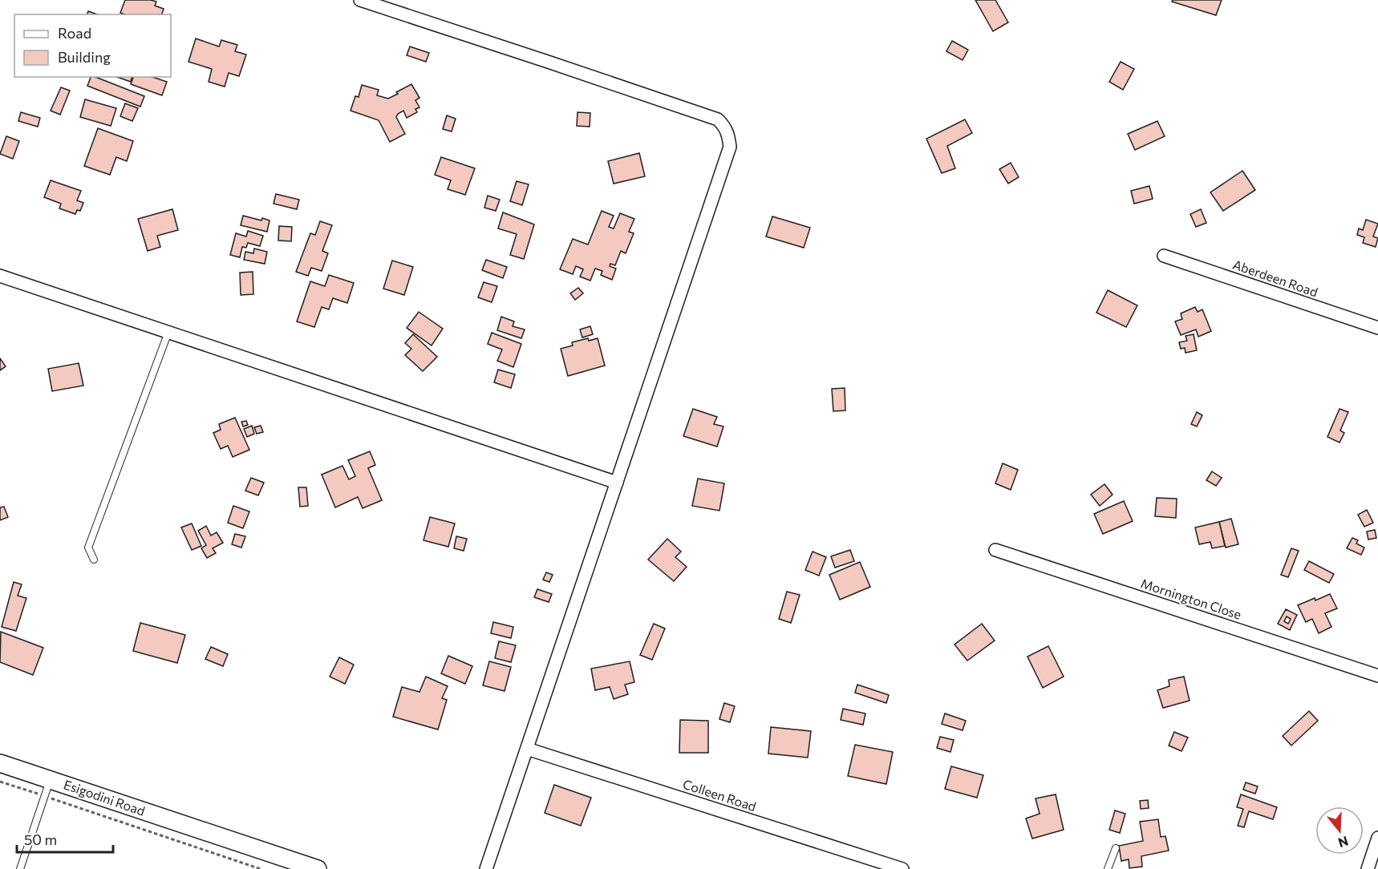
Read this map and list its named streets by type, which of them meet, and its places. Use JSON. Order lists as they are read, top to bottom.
{
  "streets": {
    "main road": ["Esigodini Road"],
    "street": ["Aberdeen Road", "Mornington Close", "Colleen Road"]
  },
  "legend": ["Road", "Building"],
  "scale_bar": "50 m",
  "north": "bottom"
}
